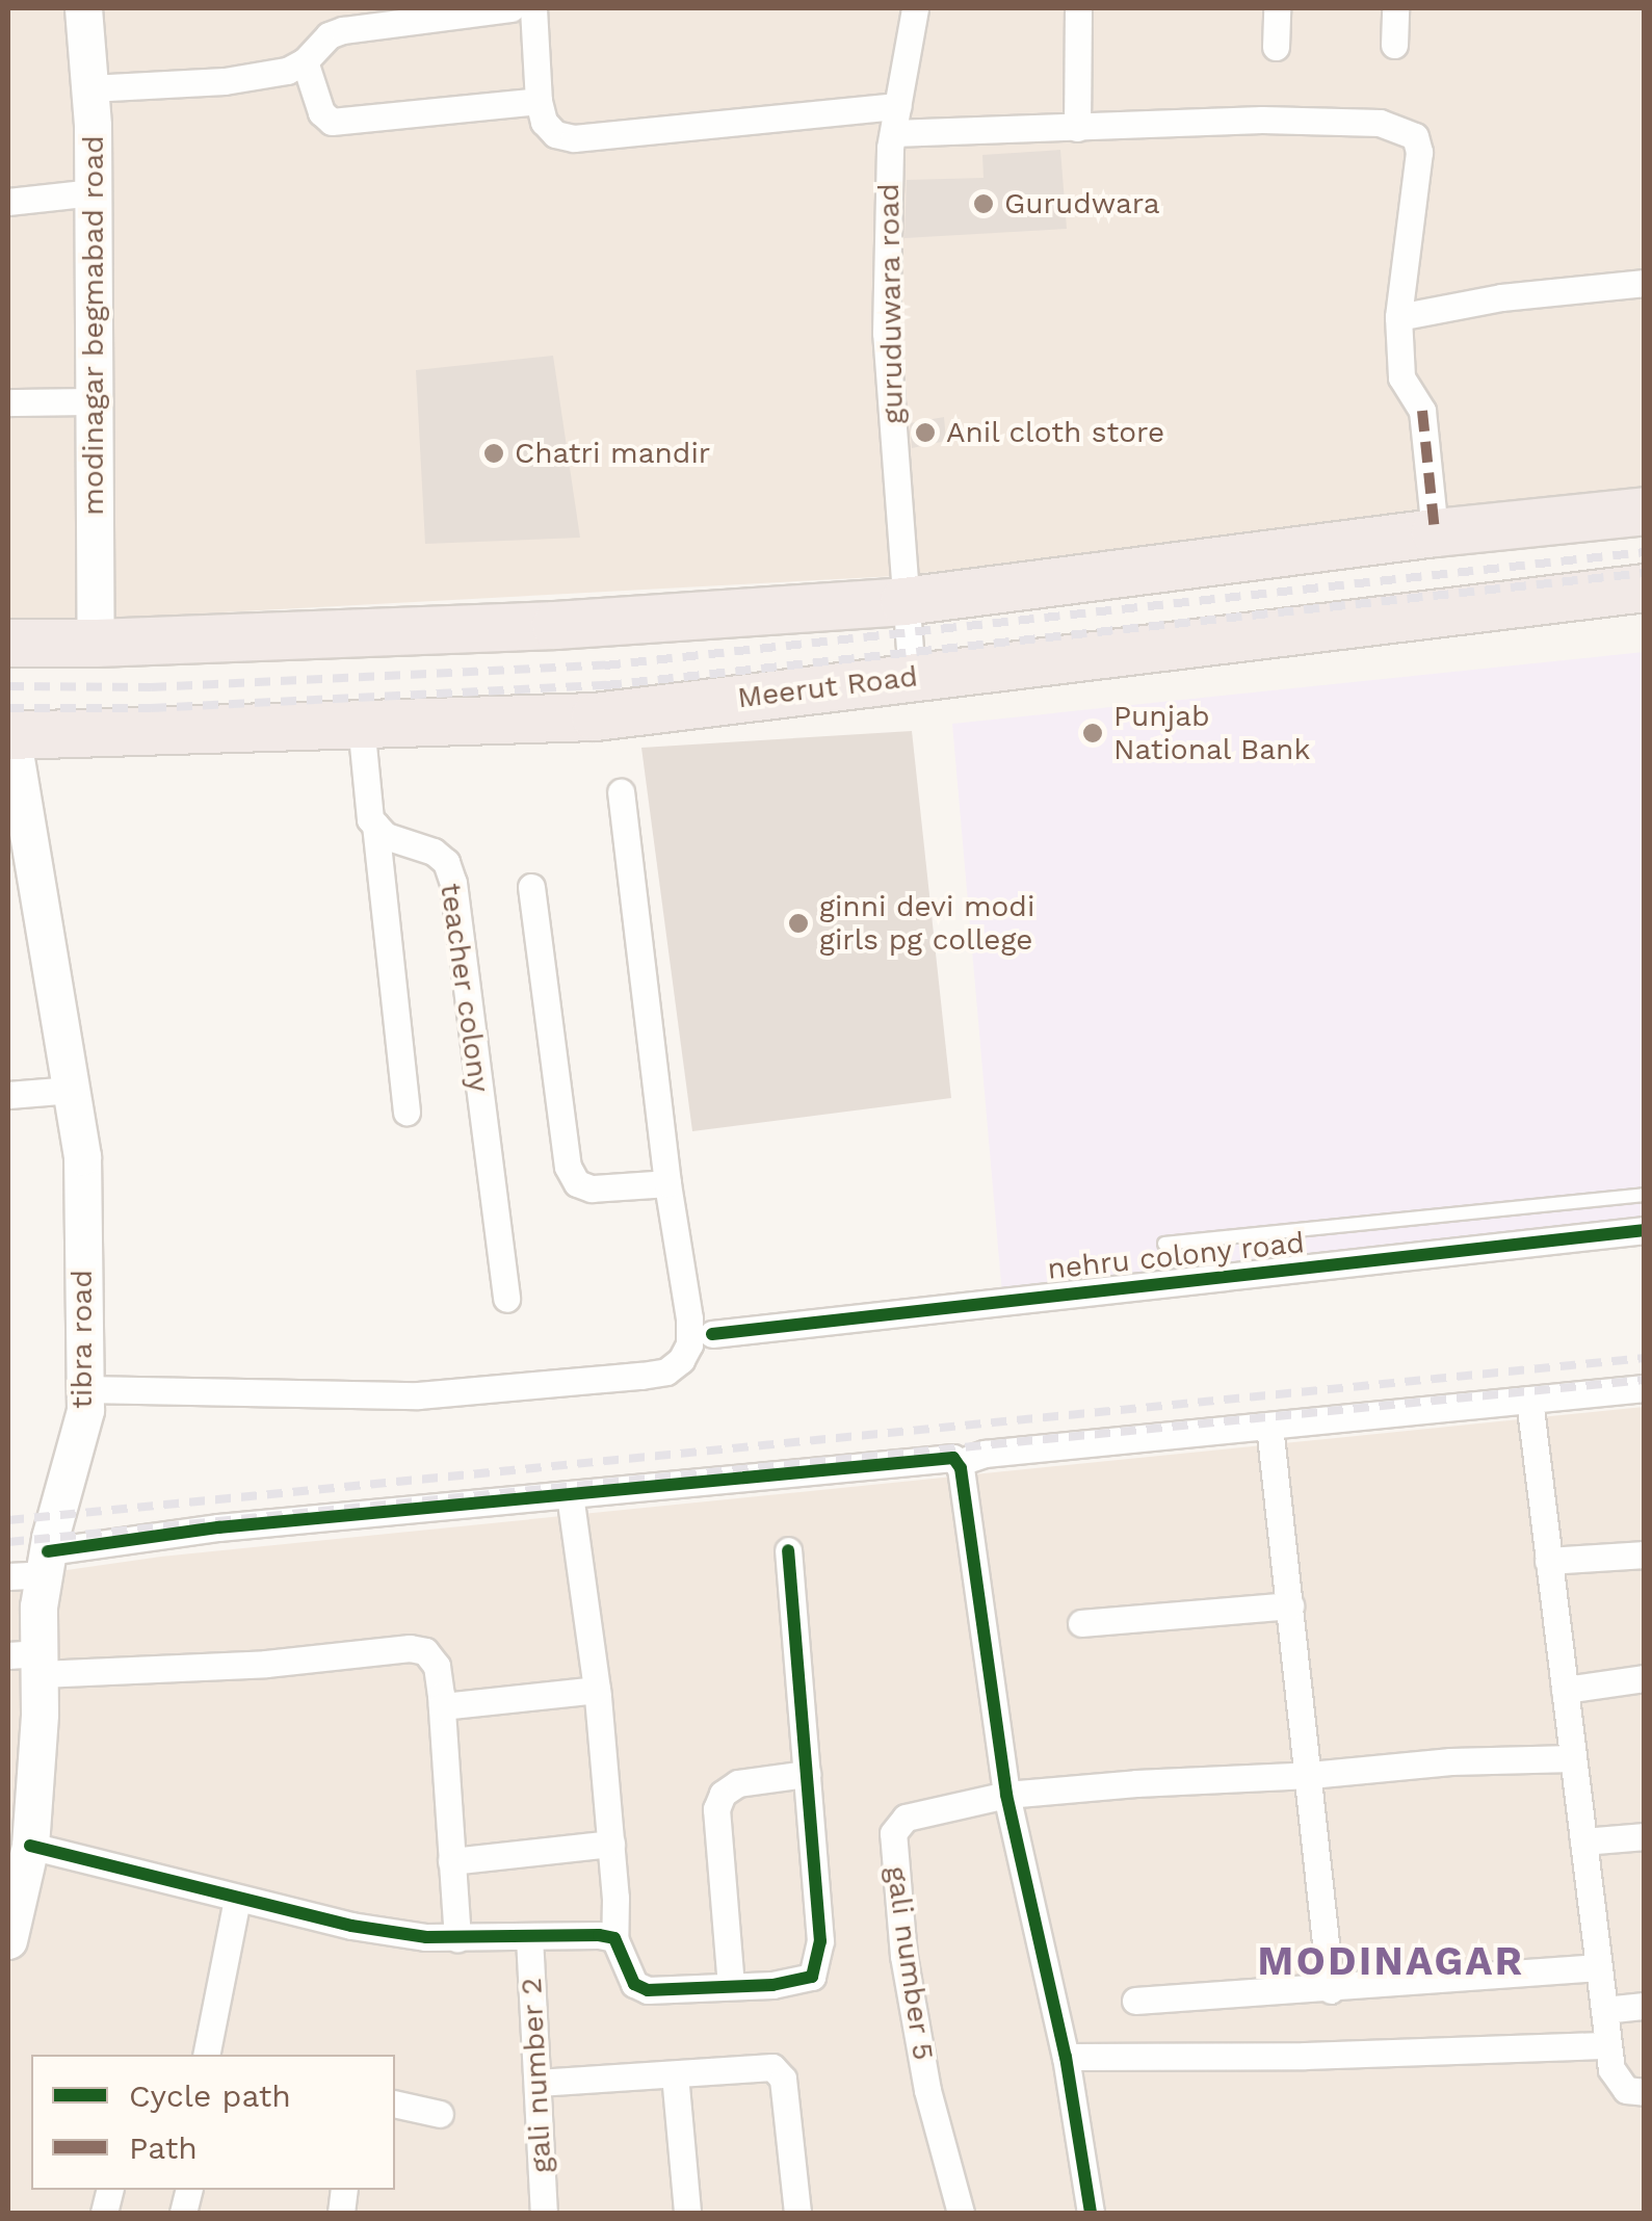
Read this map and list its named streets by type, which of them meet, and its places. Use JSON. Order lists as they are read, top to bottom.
{
  "streets": {
    "highway": ["Meerut Road"],
    "street": [
      "guruduwara road",
      "modinagar begmabad road",
      "teacher colony",
      "nehru colony road",
      "tibra road",
      "gali number 5",
      "gali number 2"
    ]
  },
  "crossings": [
    ["guruduwara road", "Meerut Road"],
    ["Meerut Road", "tibra road"]
  ],
  "districts": ["MODINAGAR"],
  "places": [
    "Gurudwara",
    "Anil cloth store",
    "Chatri mandir",
    "Punjab National Bank",
    "ginni devi modi girls pg college"
  ],
  "legend": ["Cycle path", "Path"]
}
